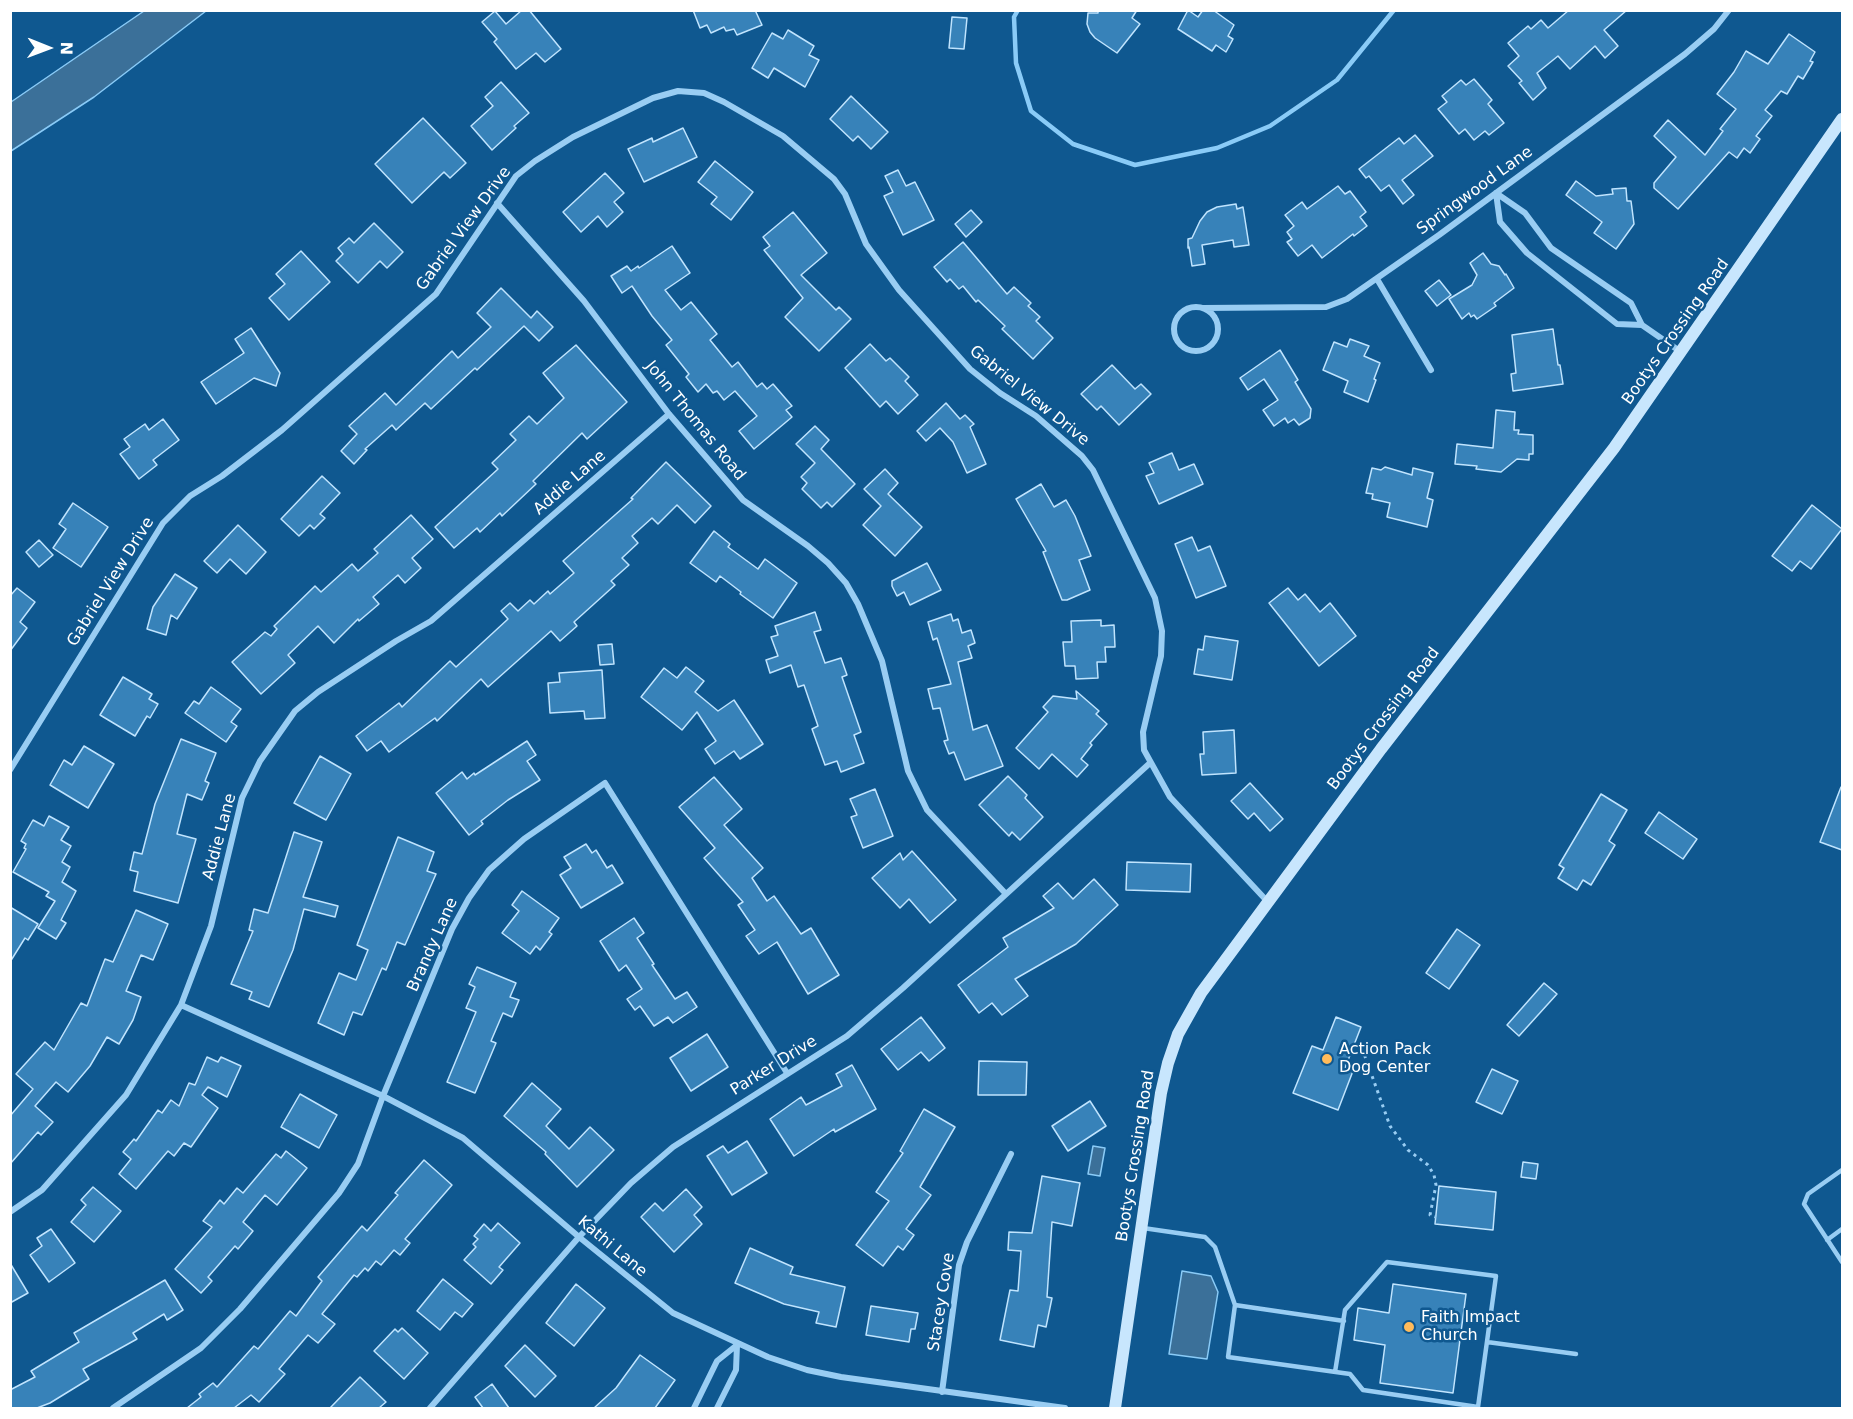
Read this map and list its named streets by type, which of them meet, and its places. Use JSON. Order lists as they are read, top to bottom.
{
  "streets": {
    "street": [
      "Springwood Lane",
      "Gabriel View Drive",
      "Bootys Crossing Road",
      "John Thomas Road",
      "Addie Lane",
      "Brandy Lane",
      "Parker Drive",
      "Kathi Lane",
      "Stacey Cove"
    ]
  },
  "crossings": [
    ["Gabriel View Drive", "Bootys Crossing Road"],
    ["Gabriel View Drive", "John Thomas Road"],
    ["Gabriel View Drive", "Parker Drive"],
    ["John Thomas Road", "Addie Lane"],
    ["John Thomas Road", "Parker Drive"],
    ["Addie Lane", "Kathi Lane"],
    ["Brandy Lane", "Parker Drive"],
    ["Brandy Lane", "Kathi Lane"],
    ["Parker Drive", "Kathi Lane"],
    ["Kathi Lane", "Stacey Cove"]
  ],
  "places": ["Action Pack Dog Center", "Faith Impact Church"],
  "north": "right"
}
